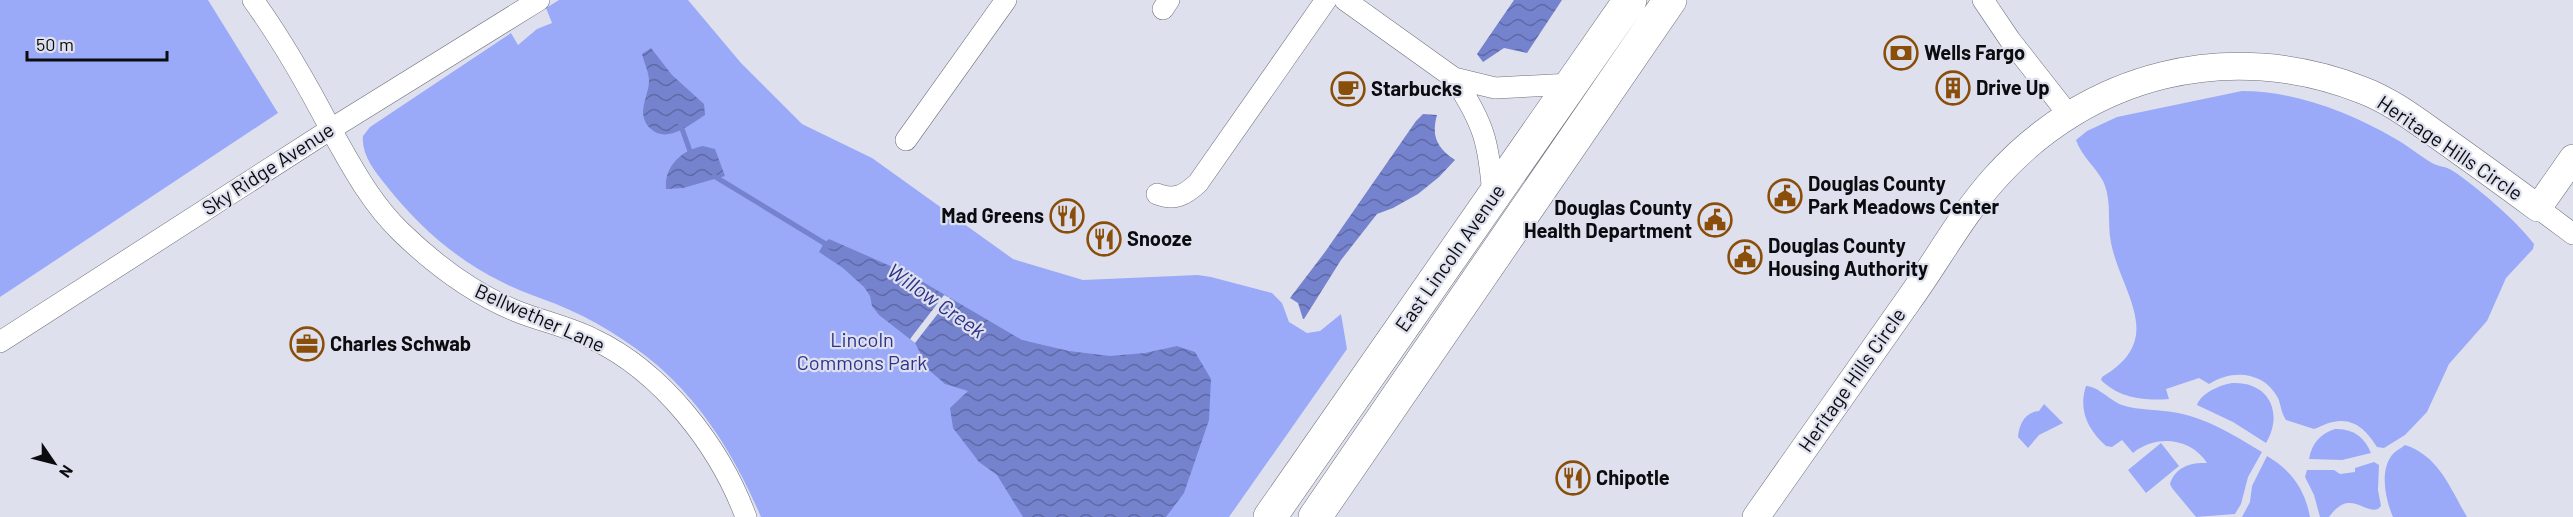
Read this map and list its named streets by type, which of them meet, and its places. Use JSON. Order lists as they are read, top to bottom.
{
  "streets": {
    "main road": ["East Lincoln Avenue"],
    "street": ["Heritage Hills Circle", "Sky Ridge Avenue", "Bellwether Lane"]
  },
  "crossings": [
    ["Sky Ridge Avenue", "Bellwether Lane"]
  ],
  "water": ["Willow Creek"],
  "parks": ["Lincoln Commons Park"],
  "places": {
    "bank": ["Wells Fargo"],
    "building": ["Drive Up"],
    "cafe": ["Starbucks"],
    "public building": ["Douglas County Park Meadows Center", "Douglas County Health Department", "Douglas County Housing Authority"],
    "restaurant": ["Mad Greens", "Snooze", "Chipotle"],
    "office": ["Charles Schwab"]
  },
  "scale_bar": "50 m",
  "north": "bottom right"
}
